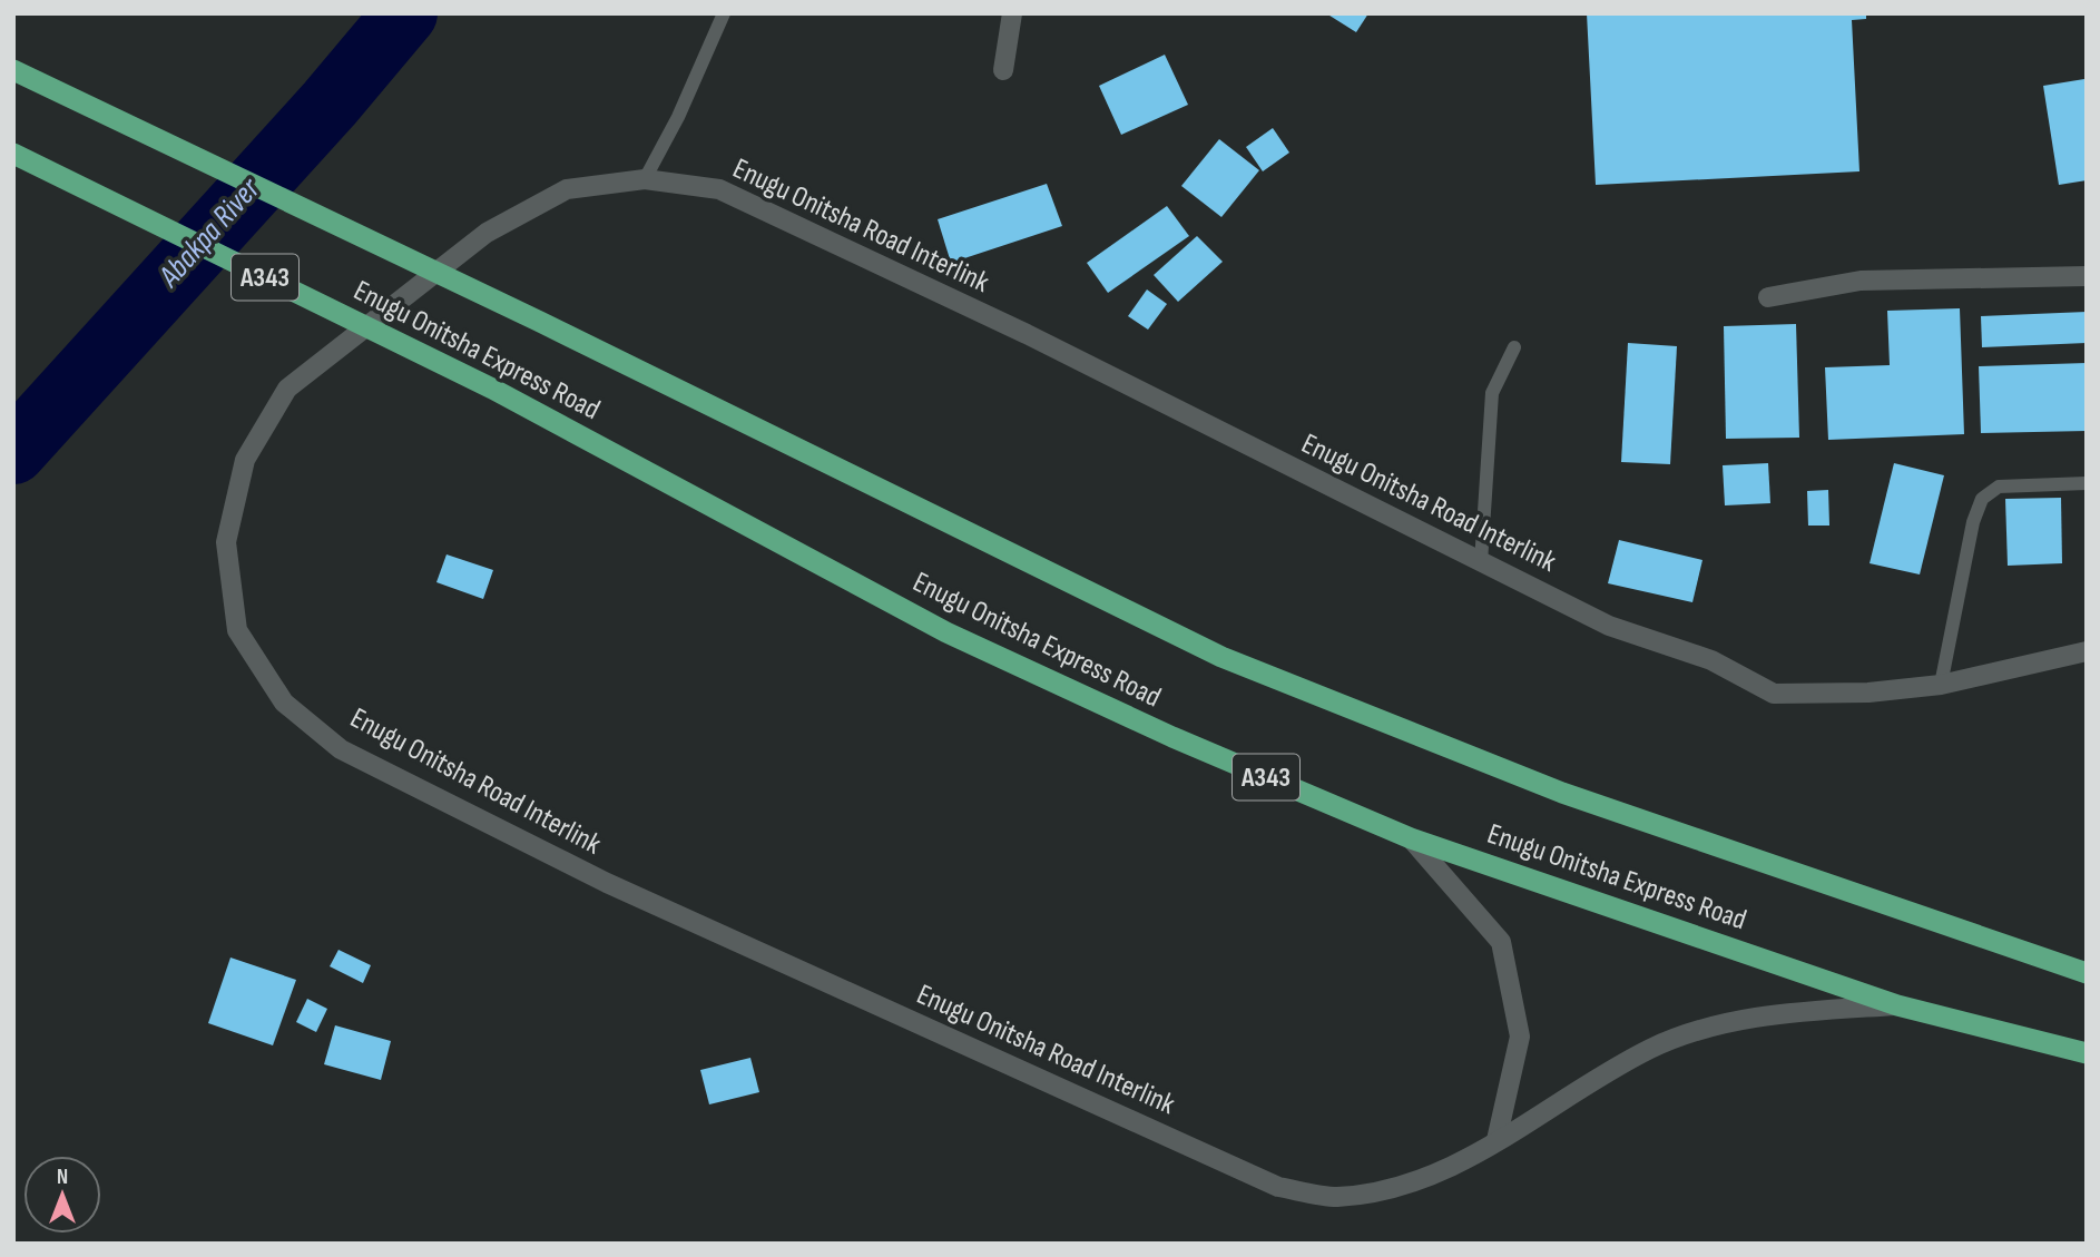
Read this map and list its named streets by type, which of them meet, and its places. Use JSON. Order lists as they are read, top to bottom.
{
  "streets": {
    "highway": ["A343", "Enugu Onitsha Express Road"],
    "street": ["Enugu Onitsha Road Interlink"]
  },
  "crossings": [
    ["Enugu Onitsha Road Interlink", "Enugu Onitsha Express Road"]
  ],
  "water": ["Abakpa River"],
  "north": "top"
}
